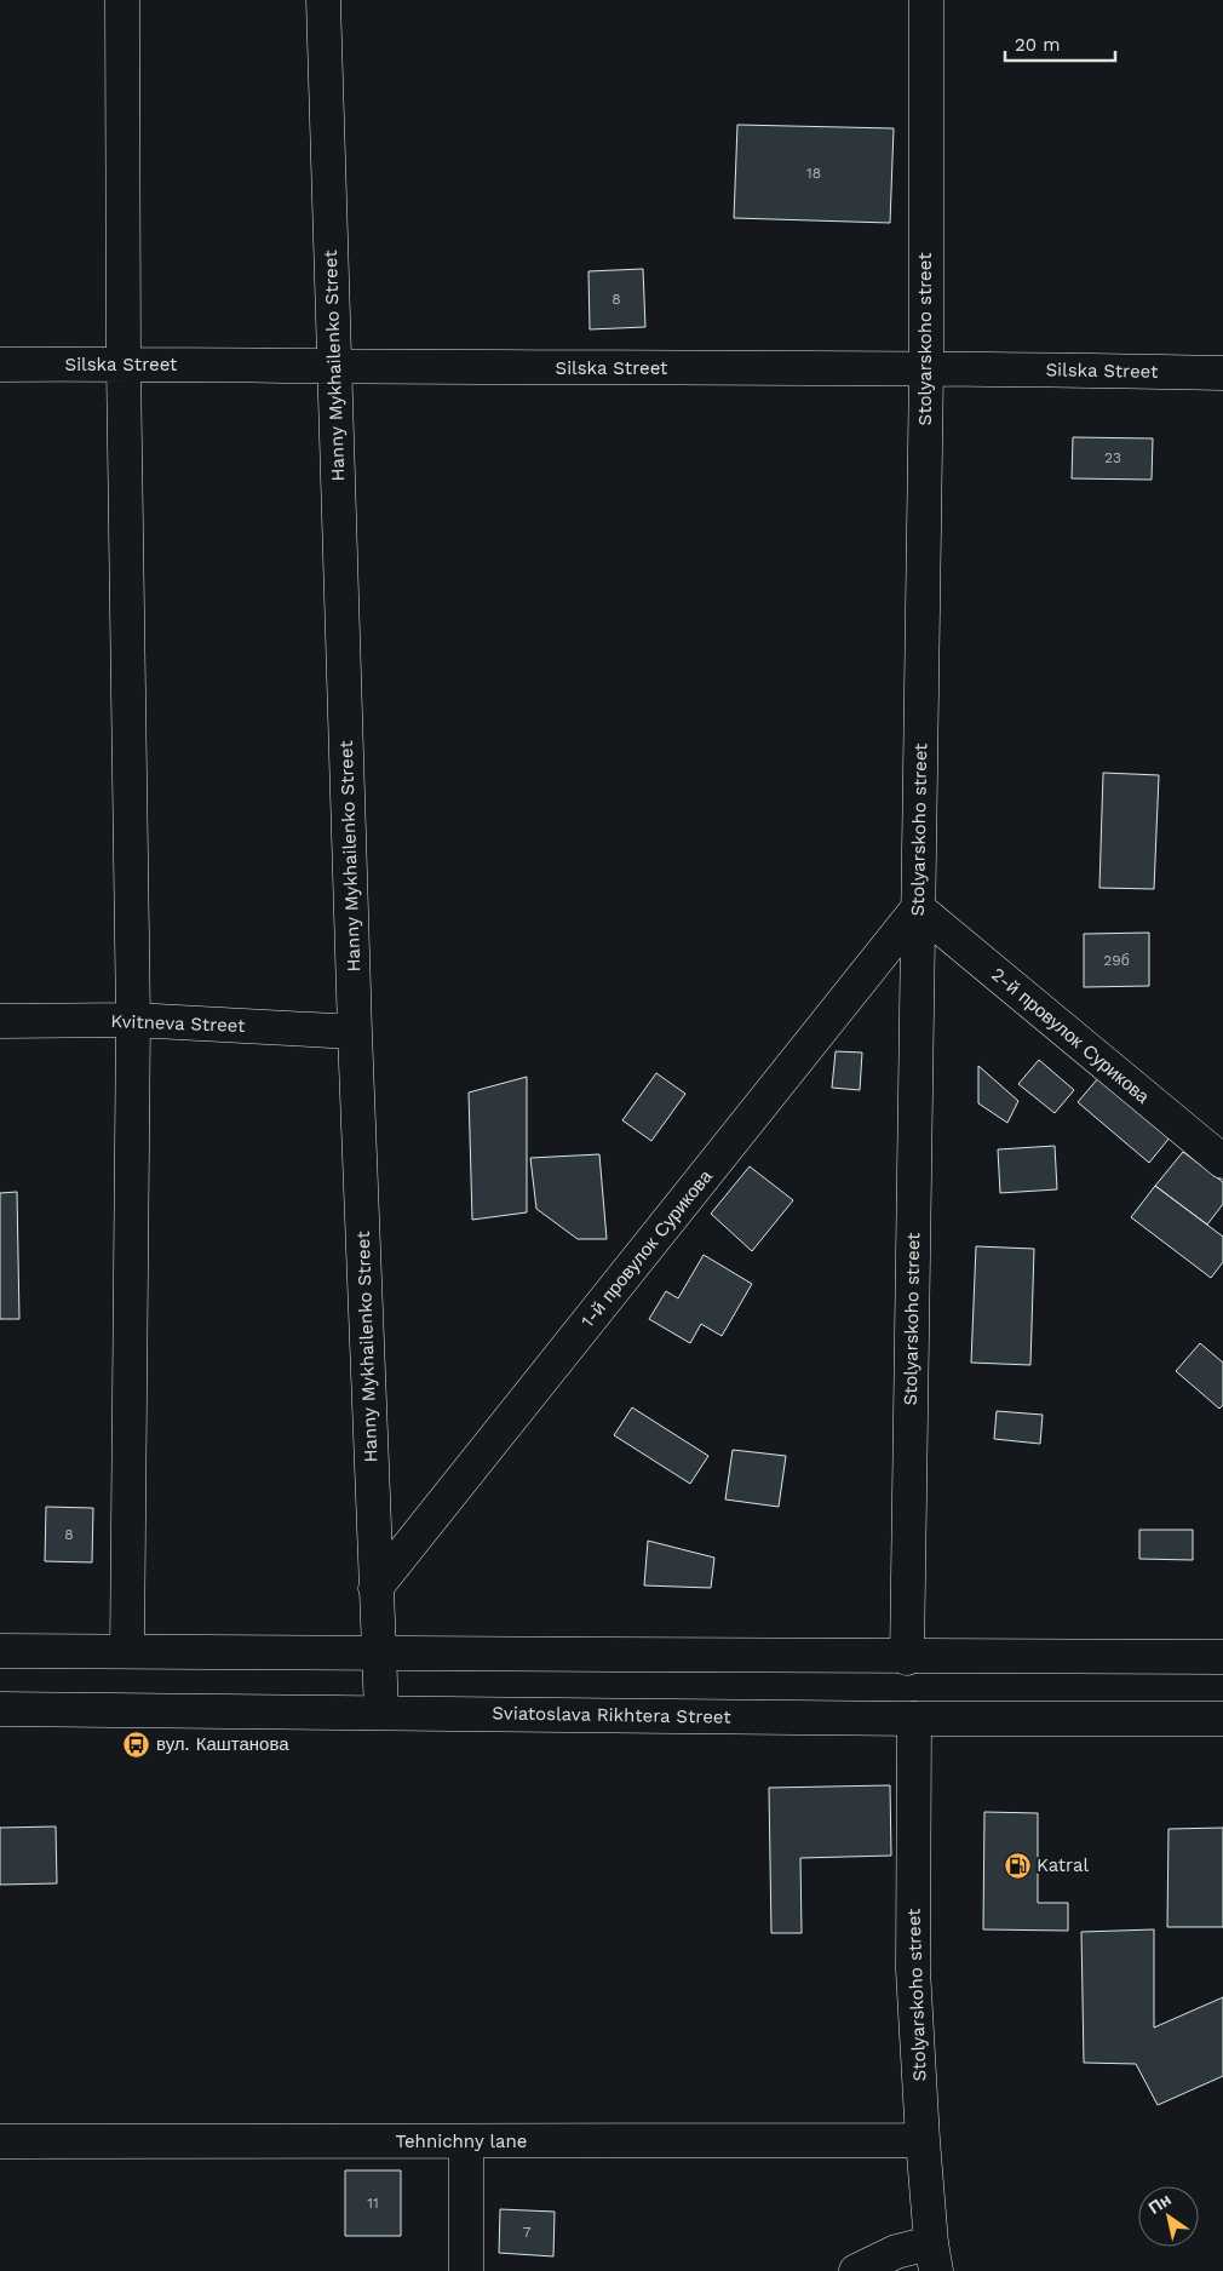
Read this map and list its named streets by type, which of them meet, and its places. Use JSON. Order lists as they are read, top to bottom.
{
  "streets": {
    "street": [
      "Stolyarskoho street",
      "Silska Street",
      "Hanny Mykhailenko Street",
      "Kvitneva Street",
      "2-й провулок Сурикова",
      "1-й провулок Сурикова",
      "Sviatoslava Rikhtera Street",
      "Tehnichny lane"
    ]
  },
  "crossings": [
    ["Stolyarskoho street", "Silska Street"],
    ["Stolyarskoho street", "2-й провулок Сурикова"],
    ["Stolyarskoho street", "1-й провулок Сурикова"],
    ["Stolyarskoho street", "Sviatoslava Rikhtera Street"],
    ["Stolyarskoho street", "Tehnichny lane"],
    ["Silska Street", "Hanny Mykhailenko Street"],
    ["Hanny Mykhailenko Street", "Kvitneva Street"],
    ["Hanny Mykhailenko Street", "1-й провулок Сурикова"],
    ["Hanny Mykhailenko Street", "Sviatoslava Rikhtera Street"],
    ["2-й провулок Сурикова", "1-й провулок Сурикова"]
  ],
  "places": {
    "bus stop": ["вул. Каштанова"],
    "fuel station": ["Katral"]
  },
  "house_numbers": [
    "18",
    "8",
    "23",
    "29б",
    "8",
    "11",
    "7"
  ],
  "scale_bar": "20 m",
  "north": "top left"
}
